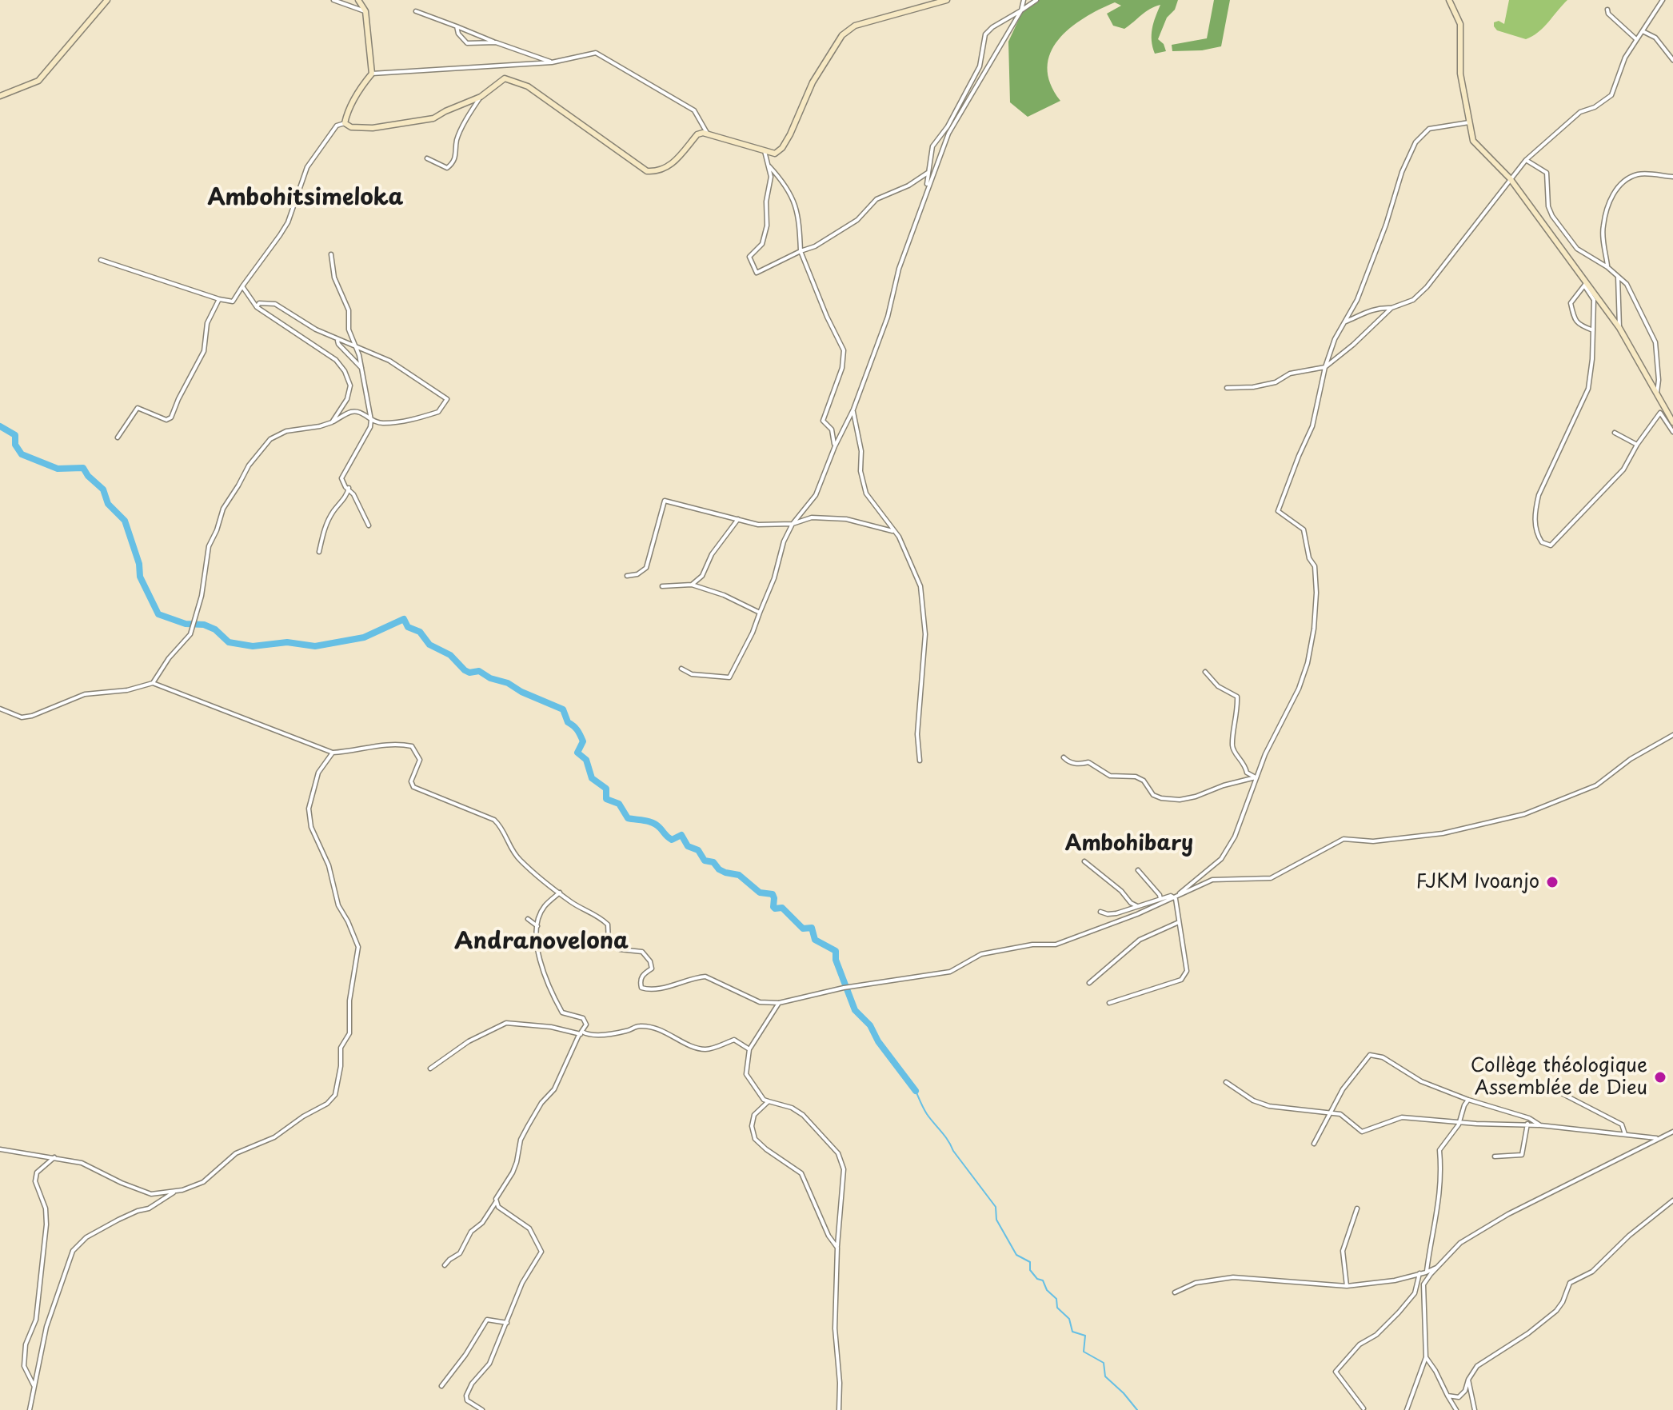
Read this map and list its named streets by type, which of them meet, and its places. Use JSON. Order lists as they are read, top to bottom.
{
  "districts": ["Ambohitsimeloka", "Ambohibary", "Andranovelona"],
  "places": ["FJKM Ivoanjo", "Collège théologique Assemblée de Dieu"]
}
